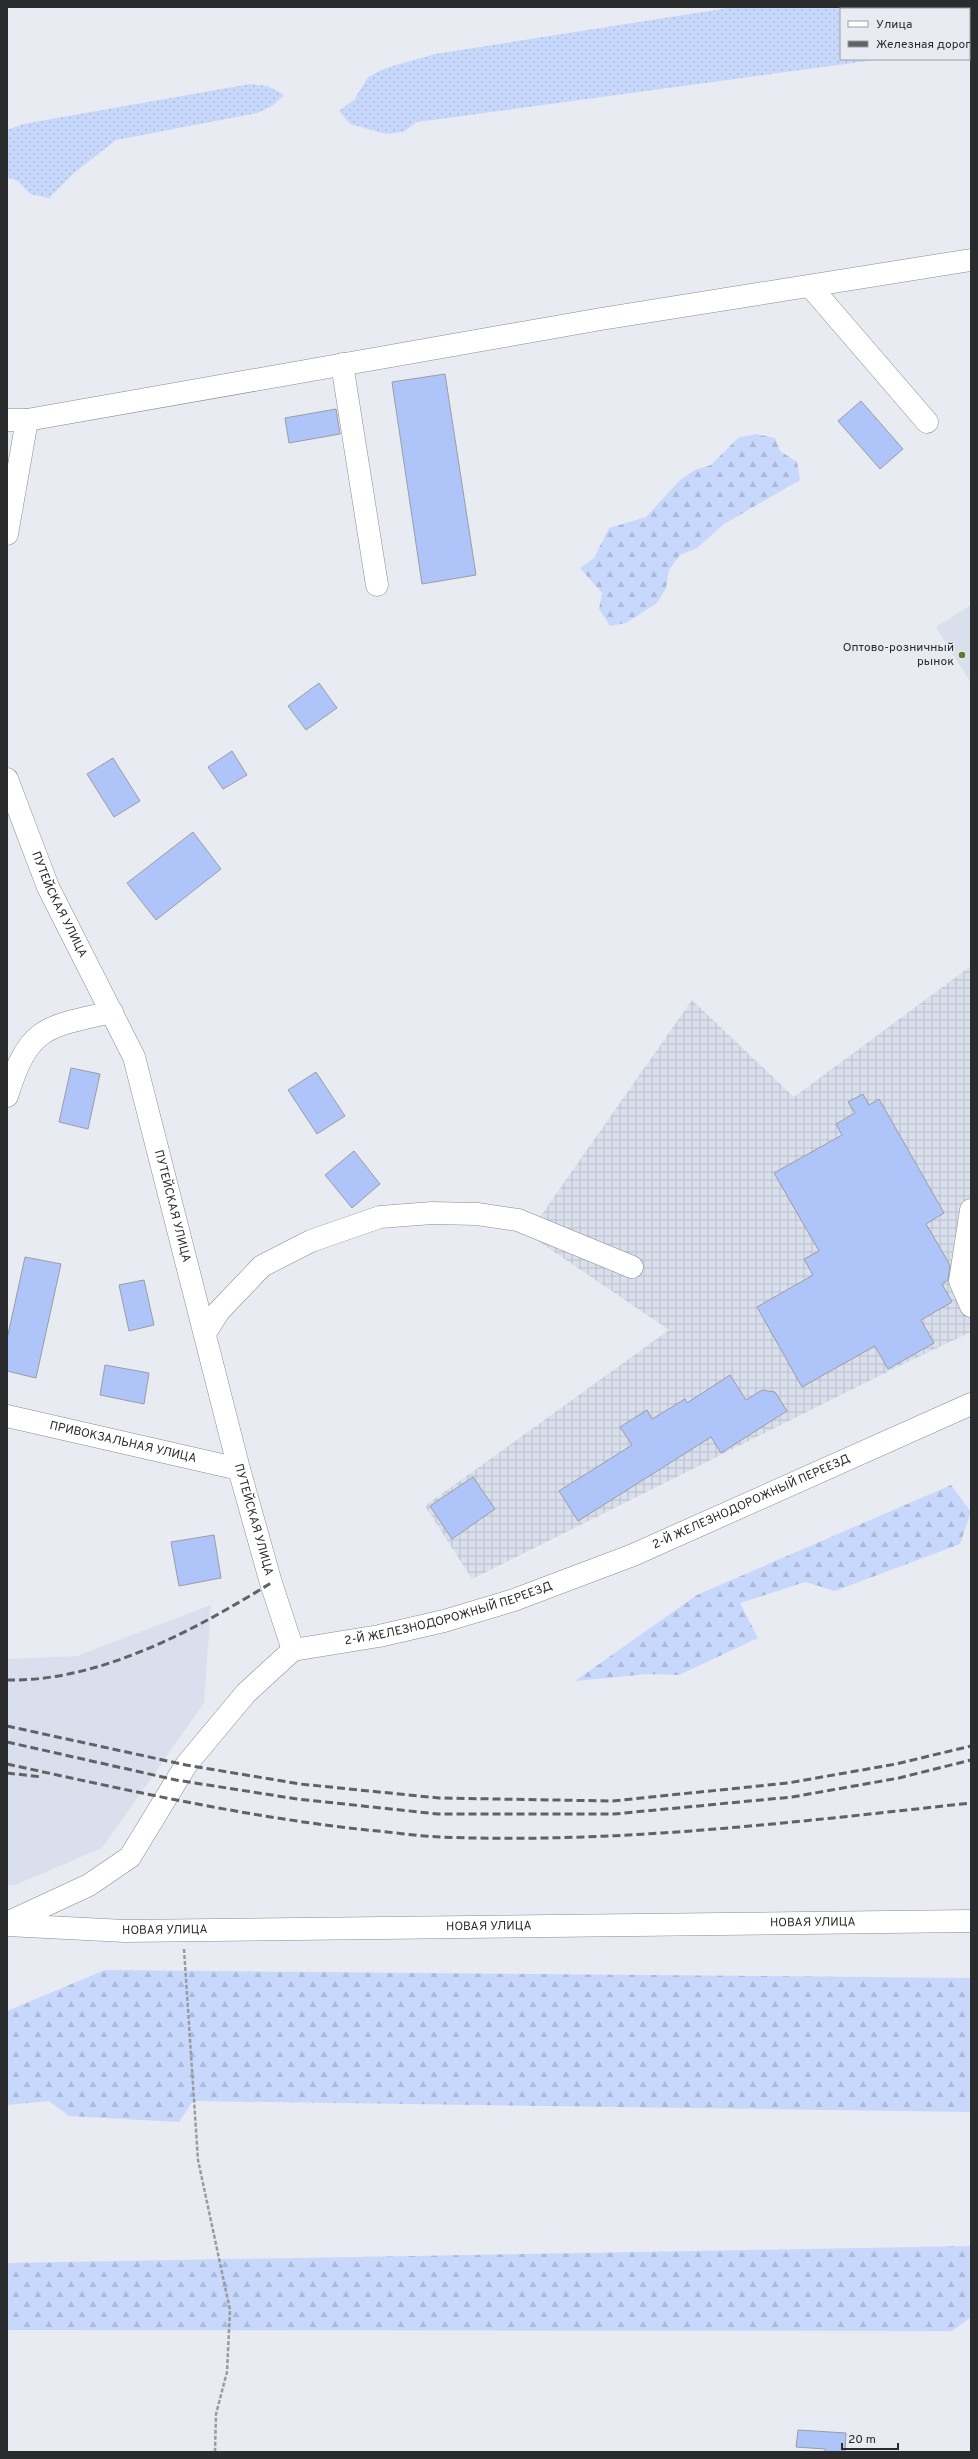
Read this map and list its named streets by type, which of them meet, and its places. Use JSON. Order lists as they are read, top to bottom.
{
  "streets": {
    "street": [
      "ПУТЕЙСКАЯ УЛИЦА",
      "ПРИВОКЗАЛЬНАЯ УЛИЦА",
      "2-Й ЖЕЛЕЗНОДОРОЖНЫЙ ПЕРЕЕЗД",
      "НОВАЯ УЛИЦА"
    ]
  },
  "crossings": [
    ["ПУТЕЙСКАЯ УЛИЦА", "ПРИВОКЗАЛЬНАЯ УЛИЦА"],
    ["ПУТЕЙСКАЯ УЛИЦА", "2-Й ЖЕЛЕЗНОДОРОЖНЫЙ ПЕРЕЕЗД"]
  ],
  "places": ["Оптово-розничный рынок"],
  "legend": ["Улица", "Железная дорога"],
  "scale_bar": "20 m"
}
